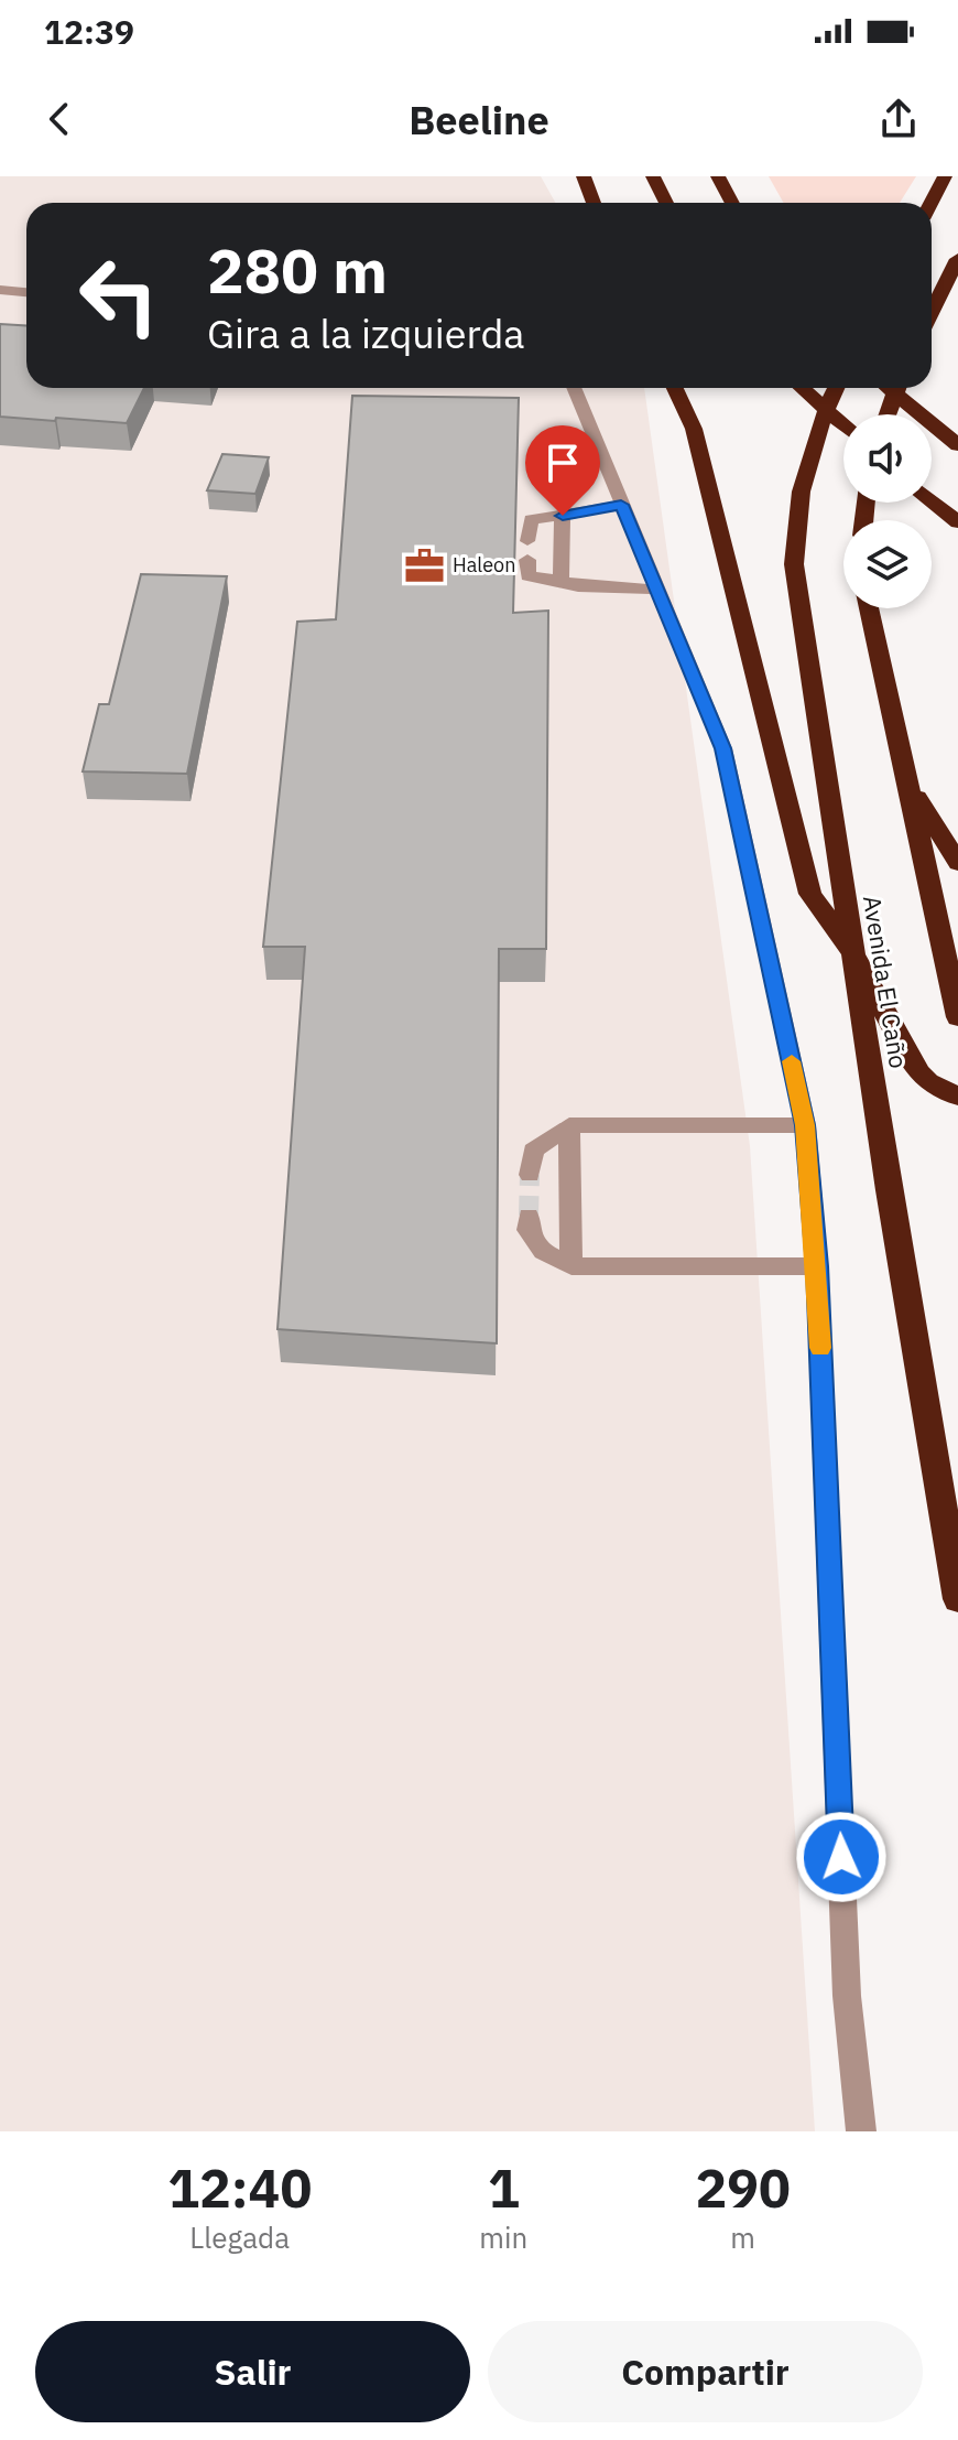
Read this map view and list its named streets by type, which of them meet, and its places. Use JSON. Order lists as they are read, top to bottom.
{
  "streets": {
    "highway": ["Avenida El Caño"]
  },
  "places": {
    "office": ["Haleon"]
  },
  "page": {
    "status": "12:39",
    "header": "Beeline",
    "turn": ["280 m", "Gira a la izquierda"],
    "eta": [
      "12:40",
      "Llegada",
      "1",
      "min",
      "290",
      "m"
    ],
    "buttons": ["Salir", "Compartir"]
  }
}
